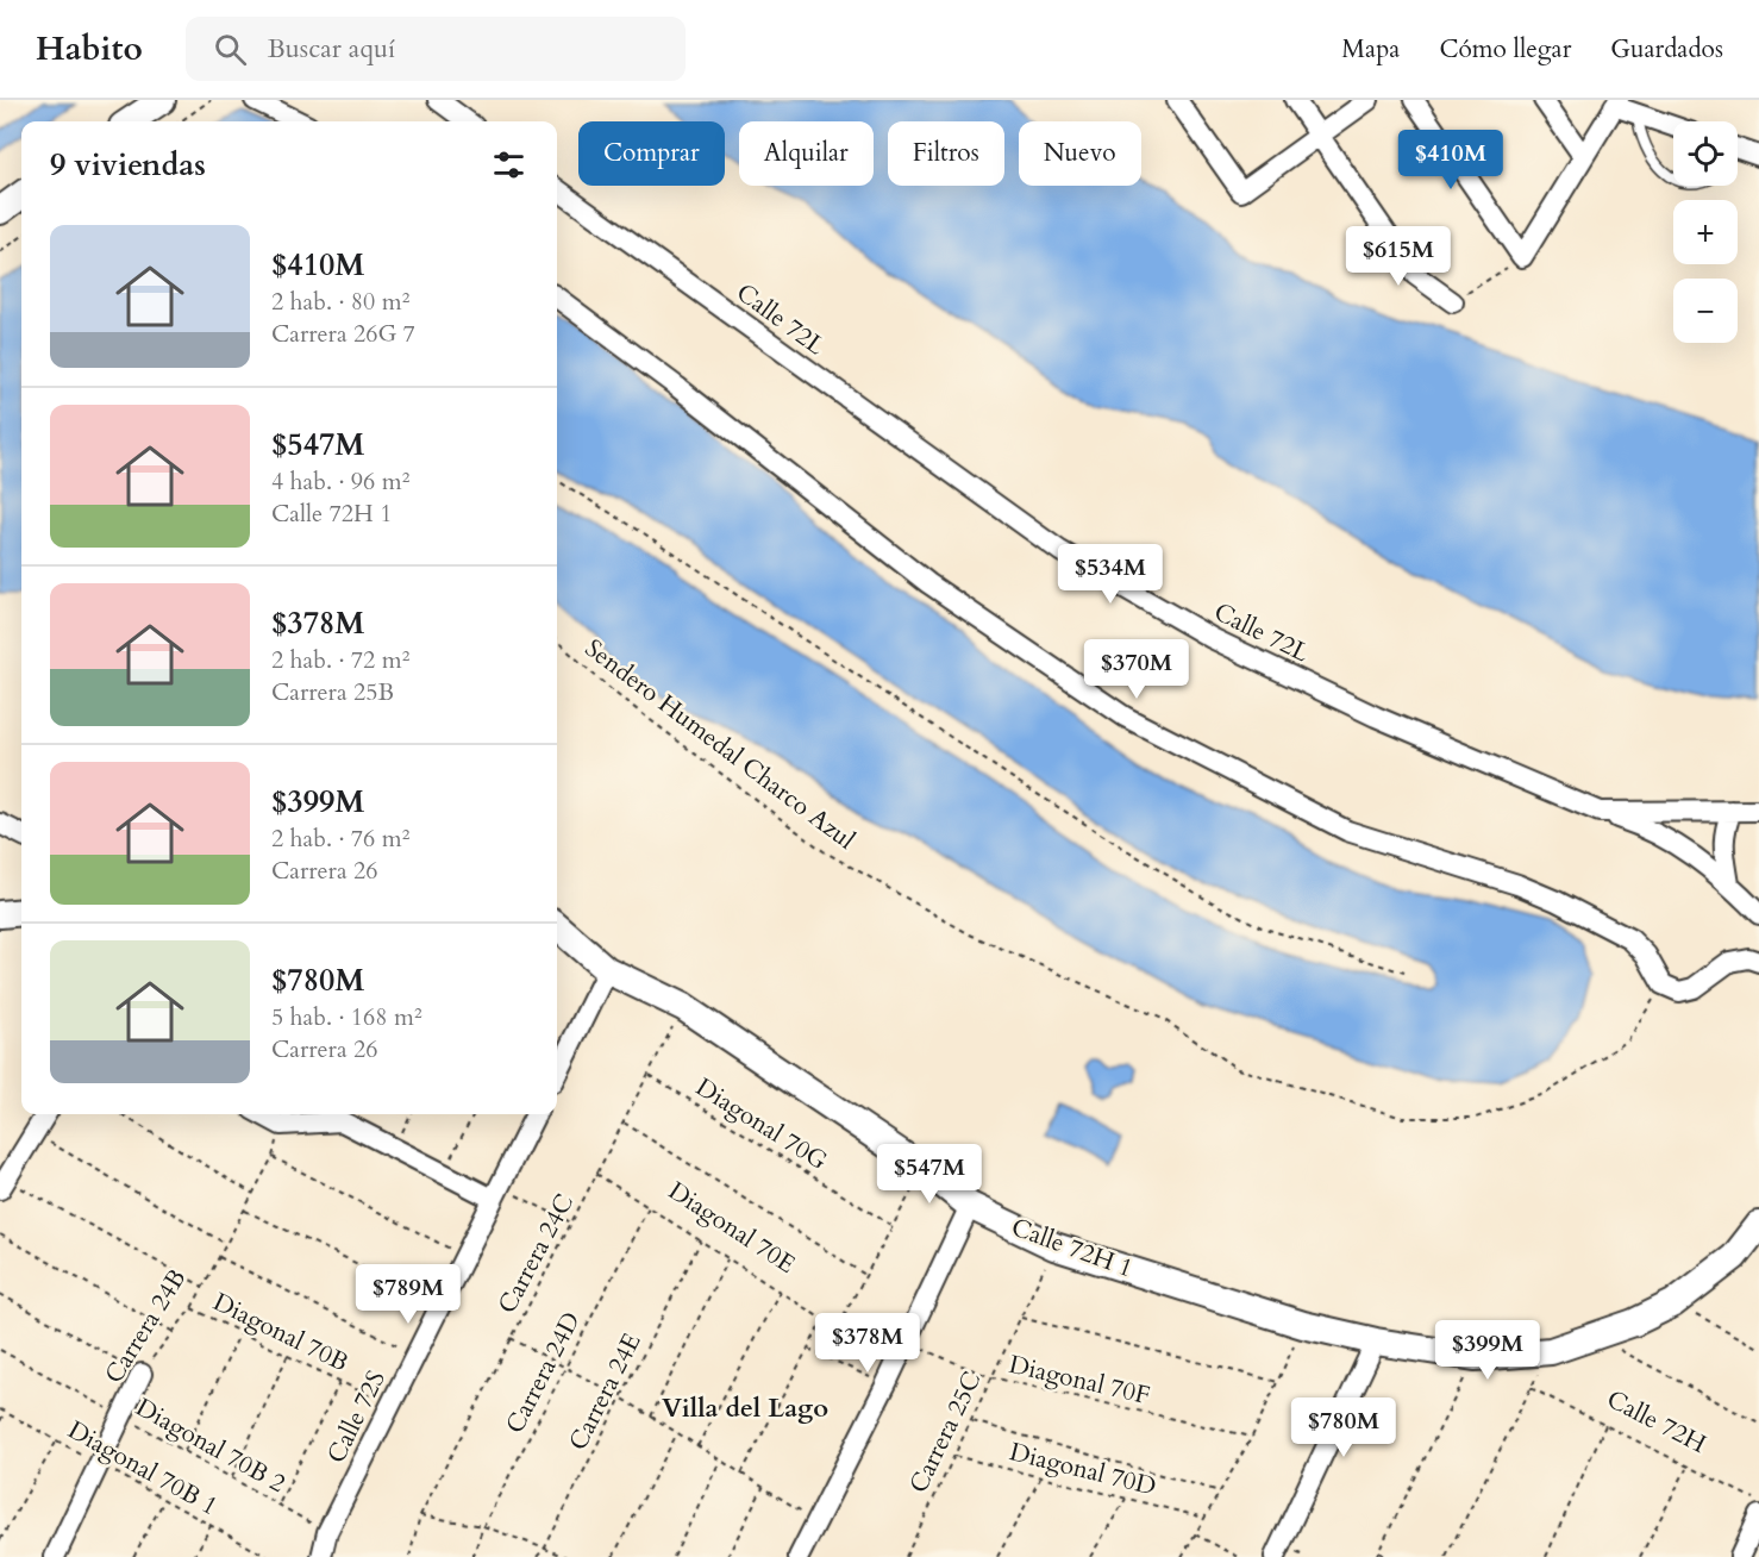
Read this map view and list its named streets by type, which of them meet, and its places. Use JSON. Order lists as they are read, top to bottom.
{
  "streets": {
    "street": [
      "Calle 72L",
      "Calle 72H 1",
      "Carrera 24B",
      "Calle 72S"
    ],
    "path": [
      "Sendero Humedal Charco Azul",
      "Diagonal 70G",
      "Diagonal 70E",
      "Carrera 24C",
      "Diagonal 70B",
      "Carrera 24D",
      "Diagonal 70F",
      "Carrera 24E",
      "Calle 72H",
      "Carrera 25C",
      "Diagonal 70B 2",
      "Diagonal 70B 1",
      "Diagonal 70D"
    ]
  },
  "crossings": [
    ["Diagonal 70G", "Carrera 24C"],
    ["Diagonal 70E", "Carrera 24C"],
    ["Diagonal 70E", "Carrera 24D"],
    ["Diagonal 70E", "Carrera 24E"],
    ["Calle 72H 1", "Carrera 24C"],
    ["Calle 72H 1", "Carrera 25C"],
    ["Carrera 24B", "Diagonal 70B"],
    ["Carrera 24B", "Diagonal 70B 2"],
    ["Carrera 24B", "Diagonal 70B 1"],
    ["Diagonal 70B", "Calle 72S"],
    ["Diagonal 70F", "Carrera 25C"],
    ["Calle 72S", "Diagonal 70B 2"],
    ["Carrera 25C", "Diagonal 70D"]
  ],
  "districts": ["Villa del Lago"],
  "page": {
    "header": "Habito",
    "search": "Buscar aquí",
    "nav": ["Mapa", "Cómo llegar", "Guardados"],
    "map_buttons": ["+", "−"],
    "chip": [
      "Comprar",
      "Alquilar",
      "Filtros",
      "Nuevo"
    ],
    "heading": "9 viviendas",
    "price": [
      "$410M",
      "$615M",
      "$534M",
      "$370M",
      "$547M",
      "$789M",
      "$378M",
      "$399M",
      "$780M"
    ],
    "list": [
      {
        "name": "$410M",
        "note": "2 hab. · 80 m² · Carrera 26G 7"
      },
      {
        "name": "$547M",
        "note": "4 hab. · 96 m² · Calle 72H 1"
      },
      {
        "name": "$378M",
        "note": "2 hab. · 72 m² · Carrera 25B"
      },
      {
        "name": "$399M",
        "note": "2 hab. · 76 m² · Carrera 26"
      },
      {
        "name": "$780M",
        "note": "5 hab. · 168 m² · Carrera 26"
      }
    ]
  }
}
